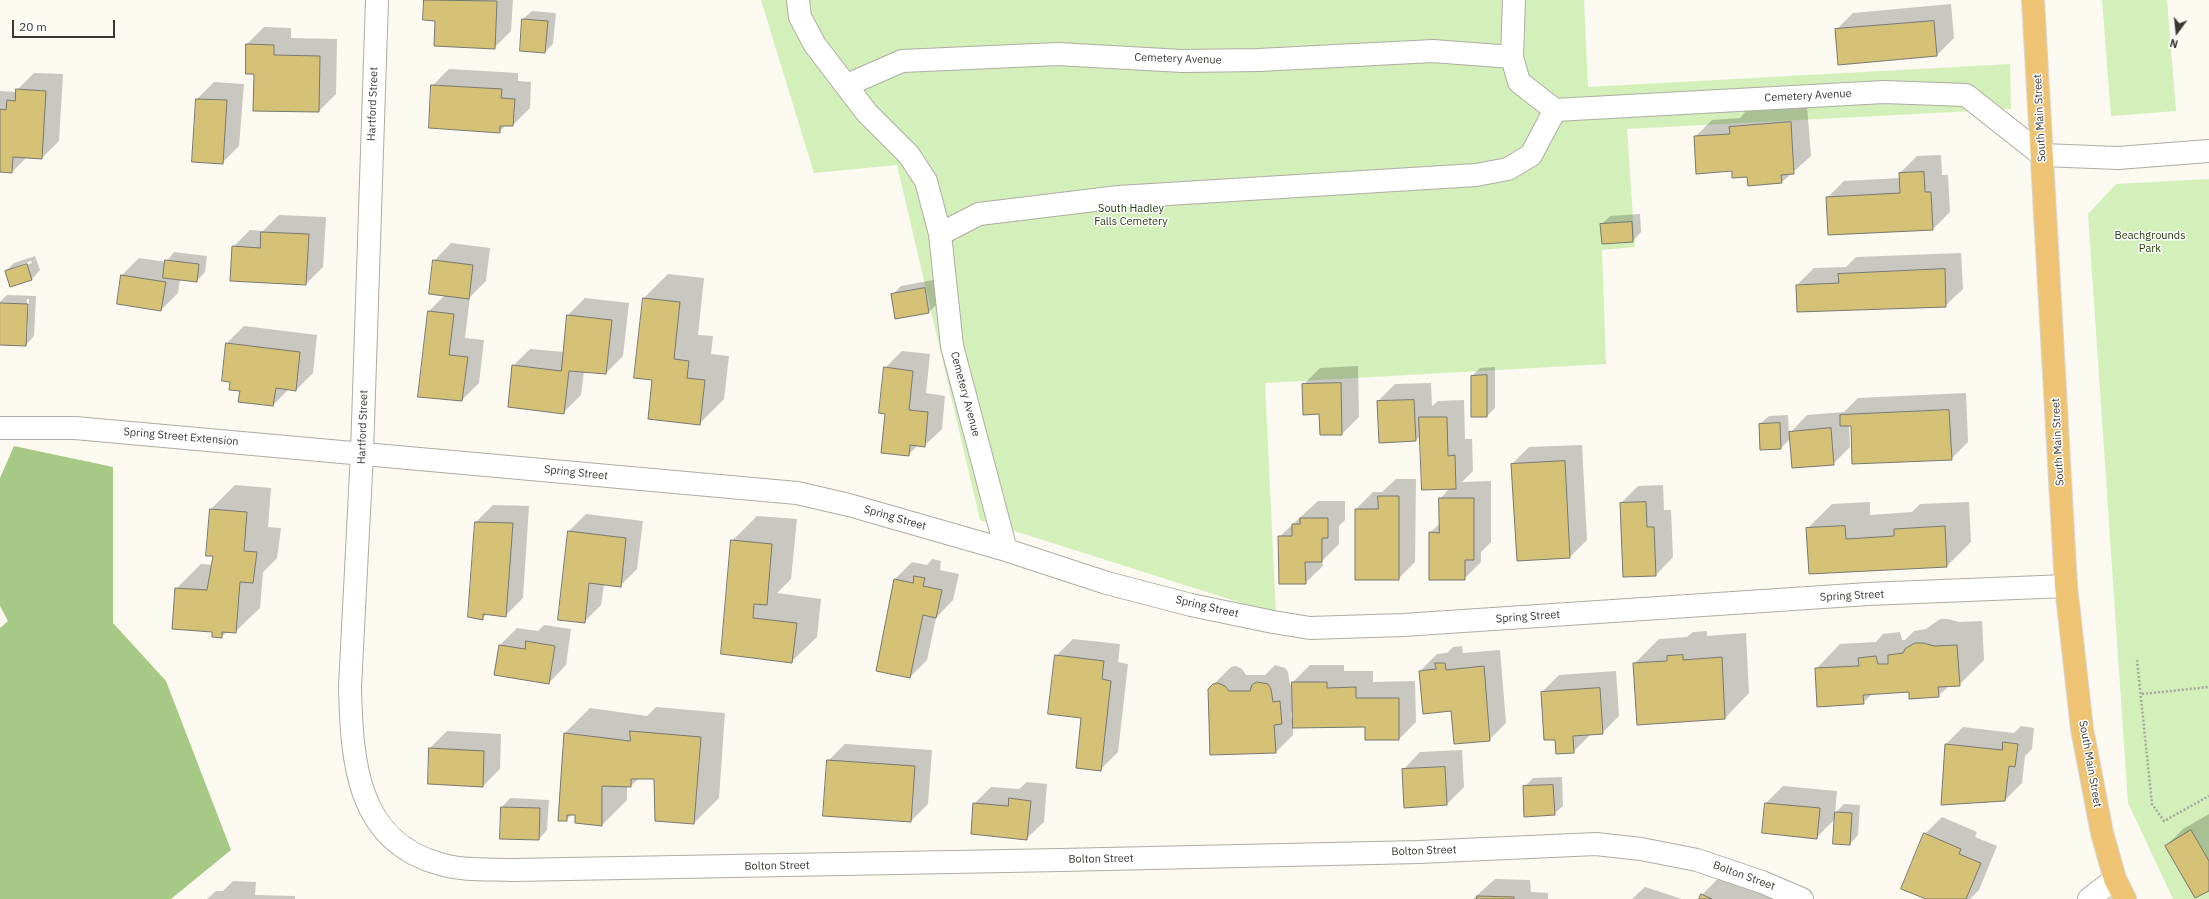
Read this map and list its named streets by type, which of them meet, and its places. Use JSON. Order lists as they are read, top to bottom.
{
  "streets": {
    "main road": ["South Main Street"],
    "street": [
      "Cemetery Avenue",
      "Hartford Street",
      "Spring Street Extension",
      "Spring Street",
      "Bolton Street"
    ]
  },
  "crossings": [
    ["Cemetery Avenue", "South Main Street"],
    ["Cemetery Avenue", "Spring Street"],
    ["Hartford Street", "Spring Street Extension"],
    ["Hartford Street", "Spring Street"],
    ["Hartford Street", "Bolton Street"],
    ["South Main Street", "Spring Street"],
    ["Spring Street Extension", "Spring Street"]
  ],
  "parks": ["South Hadley Falls Cemetery", "Beachgrounds Park"],
  "scale_bar": "20 m",
  "north": "bottom"
}
